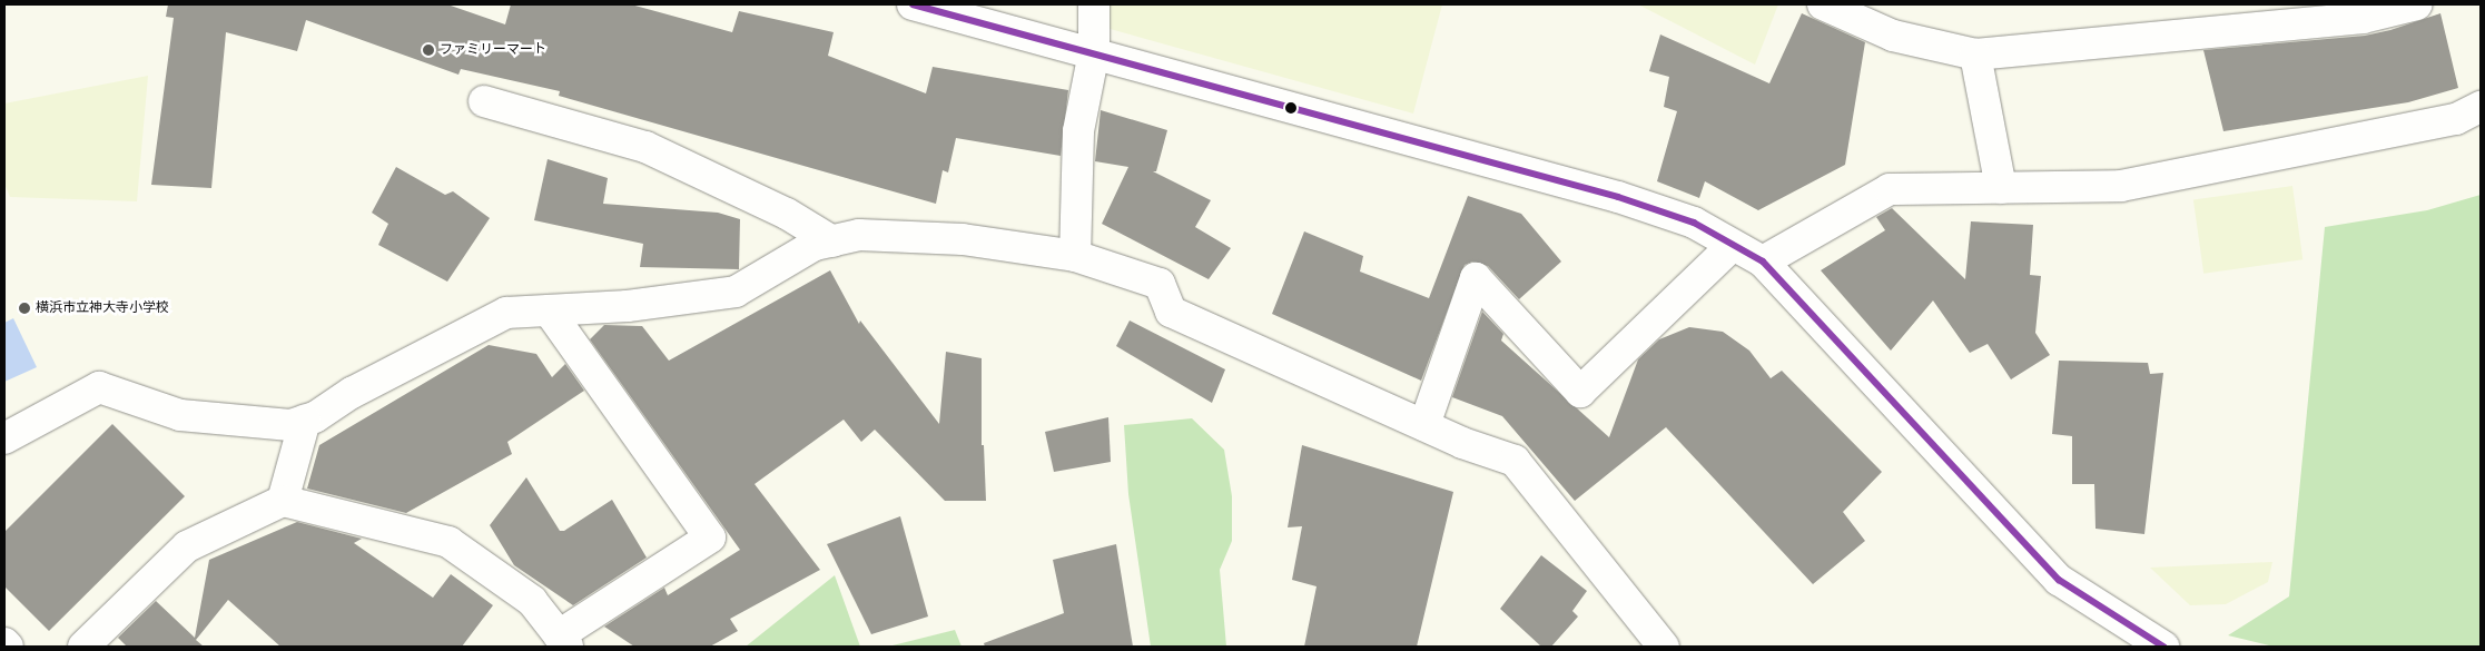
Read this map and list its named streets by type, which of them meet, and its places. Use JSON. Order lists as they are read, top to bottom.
{
  "places": ["ファミリーマート", "横浜市立神大寺小学校"]
}
